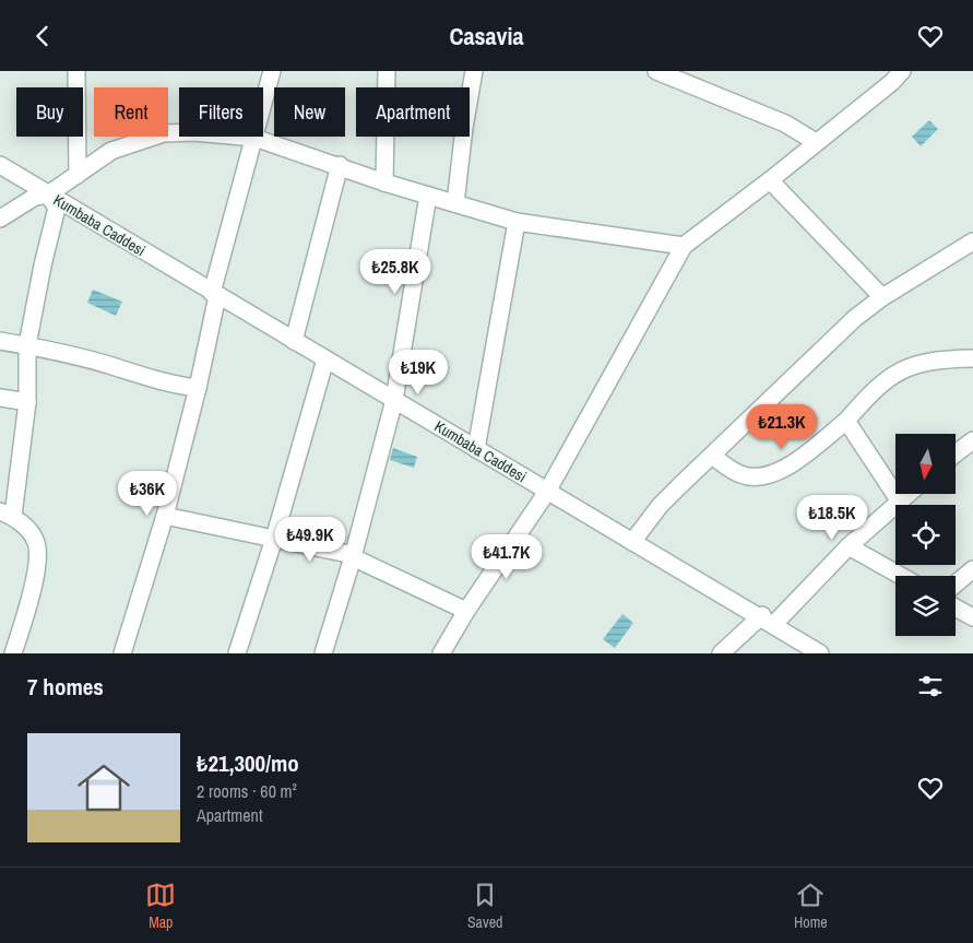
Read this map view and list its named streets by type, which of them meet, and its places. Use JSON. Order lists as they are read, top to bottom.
{
  "streets": {
    "street": ["Kumbaba Caddesi"]
  },
  "north": "bottom",
  "page": {
    "header": "Casavia",
    "chip": [
      "Buy",
      "Rent",
      "Filters",
      "New",
      "Apartment"
    ],
    "price": [
      "₺25.8K",
      "₺19K",
      "₺21.3K",
      "₺36K",
      "₺18.5K",
      "₺49.9K",
      "₺41.7K"
    ],
    "heading": "7 homes",
    "list": [
      {
        "name": "₺21,300/mo",
        "note": "2 rooms · 60 m² · Apartment"
      }
    ],
    "tabs": ["Map", "Saved", "Home"]
  }
}
